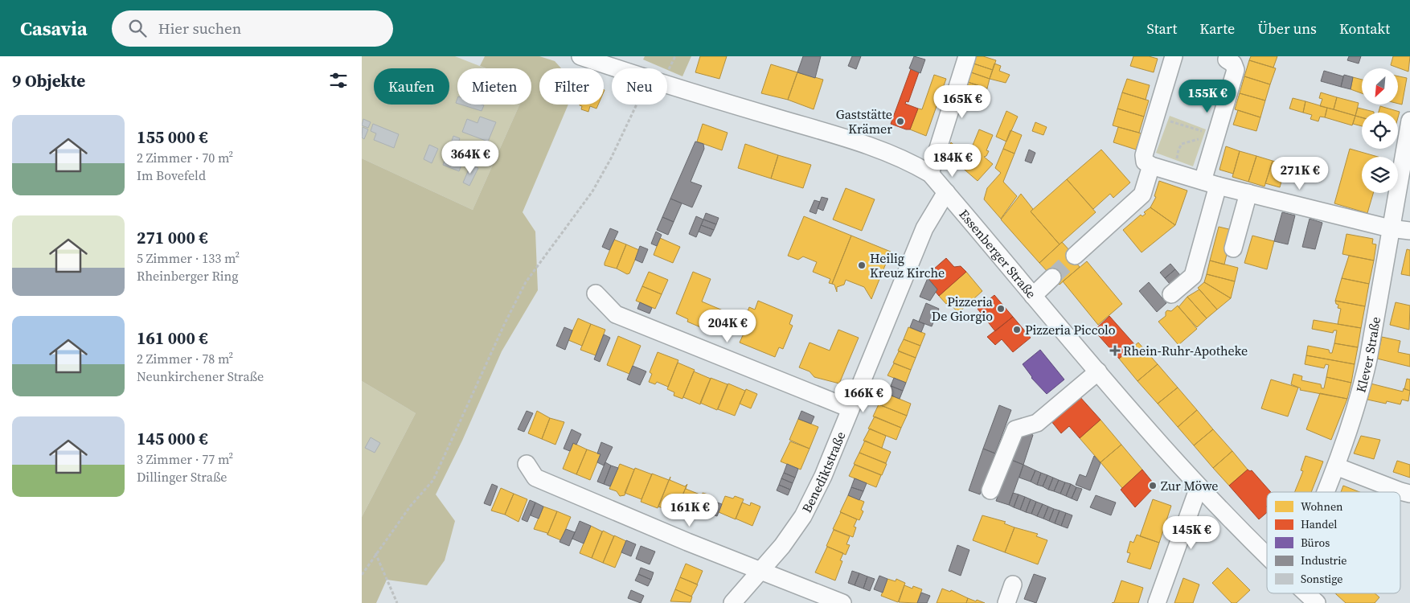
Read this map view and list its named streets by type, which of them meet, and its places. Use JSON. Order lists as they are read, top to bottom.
{
  "streets": {
    "street": ["Essenberger Straße", "Klever Straße", "Benediktstraße"]
  },
  "crossings": [
    ["Essenberger Straße", "Benediktstraße"]
  ],
  "places": {
    "other": [
      "Gaststätte Krämer",
      "Heilig Kreuz Kirche",
      "Pizzeria De Giorgio",
      "Pizzeria Piccolo",
      "Zur Möwe"
    ],
    "health": ["Rhein-Ruhr-Apotheke"]
  },
  "legend": [
    "Wohnen",
    "Handel",
    "Büros",
    "Industrie",
    "Sonstige"
  ],
  "north": "bottom left",
  "page": {
    "header": "Casavia",
    "search": "Hier suchen",
    "nav": [
      "Start",
      "Karte",
      "Über uns",
      "Kontakt"
    ],
    "heading": "9 Objekte",
    "chip": [
      "Kaufen",
      "Mieten",
      "Filter",
      "Neu"
    ],
    "price": [
      "155K €",
      "165K €",
      "364K €",
      "184K €",
      "271K €",
      "204K €",
      "166K €",
      "161K €",
      "145K €"
    ],
    "list": [
      {
        "name": "155 000 €",
        "note": "2 Zimmer · 70 m² · Im Bovefeld"
      },
      {
        "name": "271 000 €",
        "note": "5 Zimmer · 133 m² · Rheinberger Ring"
      },
      {
        "name": "161 000 €",
        "note": "2 Zimmer · 78 m² · Neunkirchener Straße"
      },
      {
        "name": "145 000 €",
        "note": "3 Zimmer · 77 m² · Dillinger Straße"
      }
    ]
  }
}
